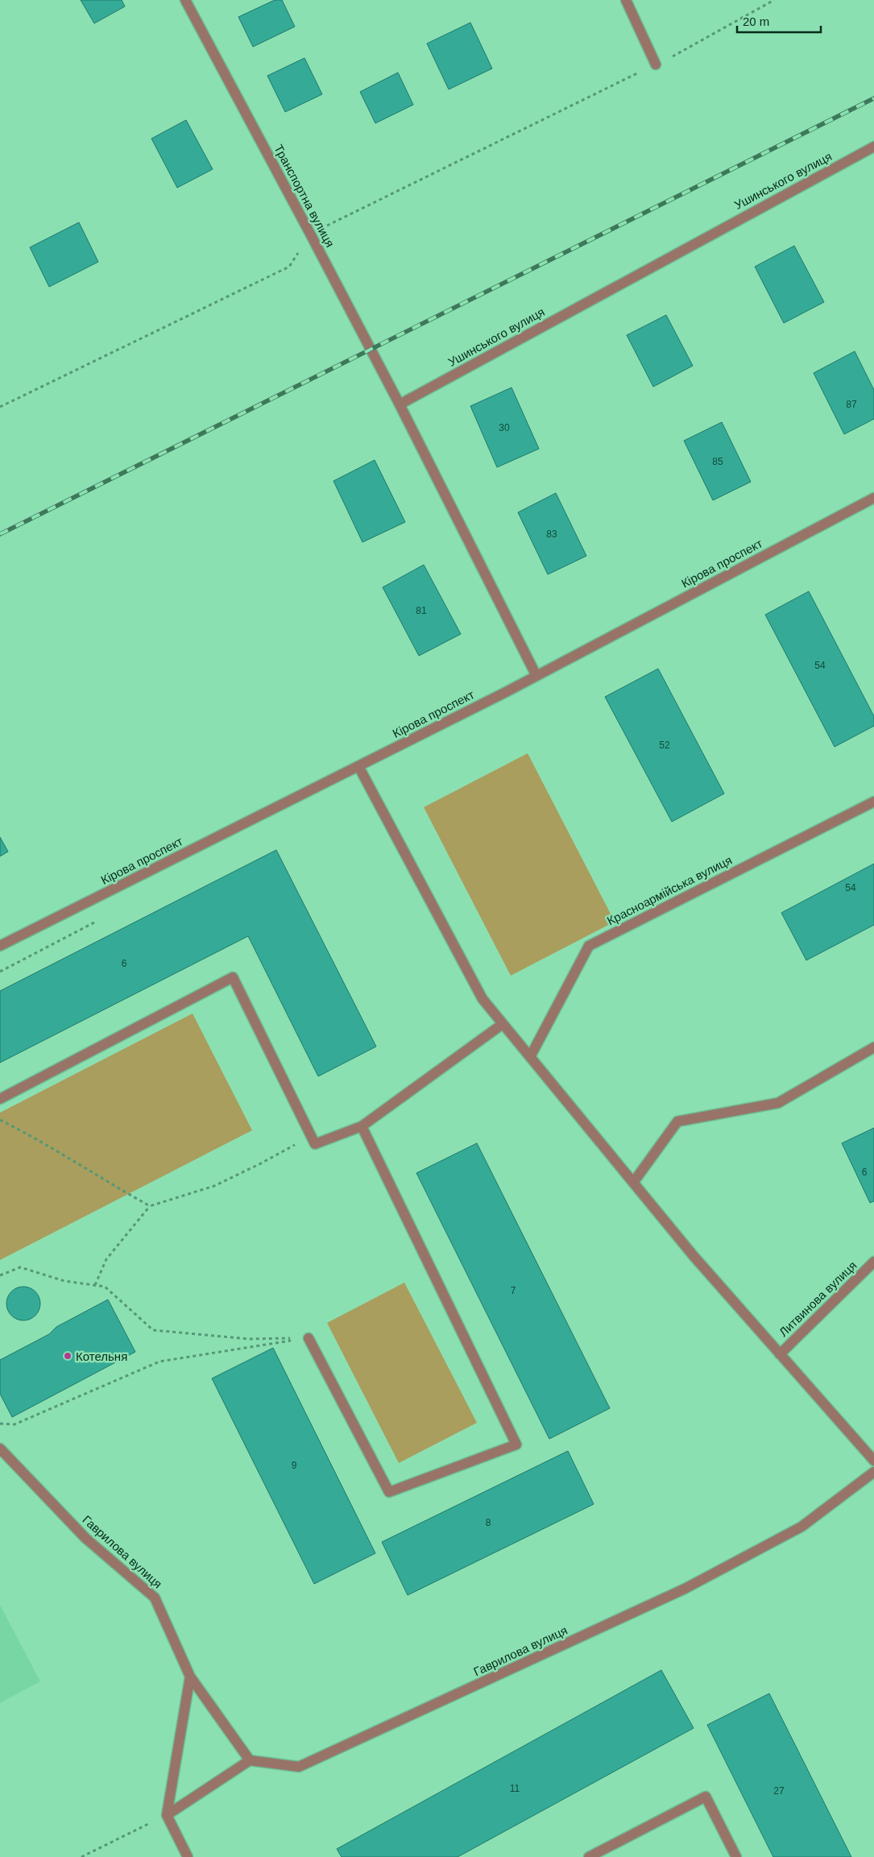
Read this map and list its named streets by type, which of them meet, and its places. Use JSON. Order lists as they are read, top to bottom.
{
  "streets": {
    "street": [
      "Ушинського вулиця",
      "Транспортна вулиця",
      "Кірова проспект",
      "Красноармійська вулиця",
      "Литвинова вулиця",
      "Гаврилова вулиця"
    ]
  },
  "crossings": [
    ["Ушинського вулиця", "Транспортна вулиця"]
  ],
  "places": ["Котельня"],
  "house_numbers": [
    "87",
    "30",
    "85",
    "83",
    "81",
    "54",
    "52",
    "54",
    "6",
    "6",
    "7",
    "9",
    "8",
    "11",
    "27"
  ],
  "scale_bar": "20 m"
}
